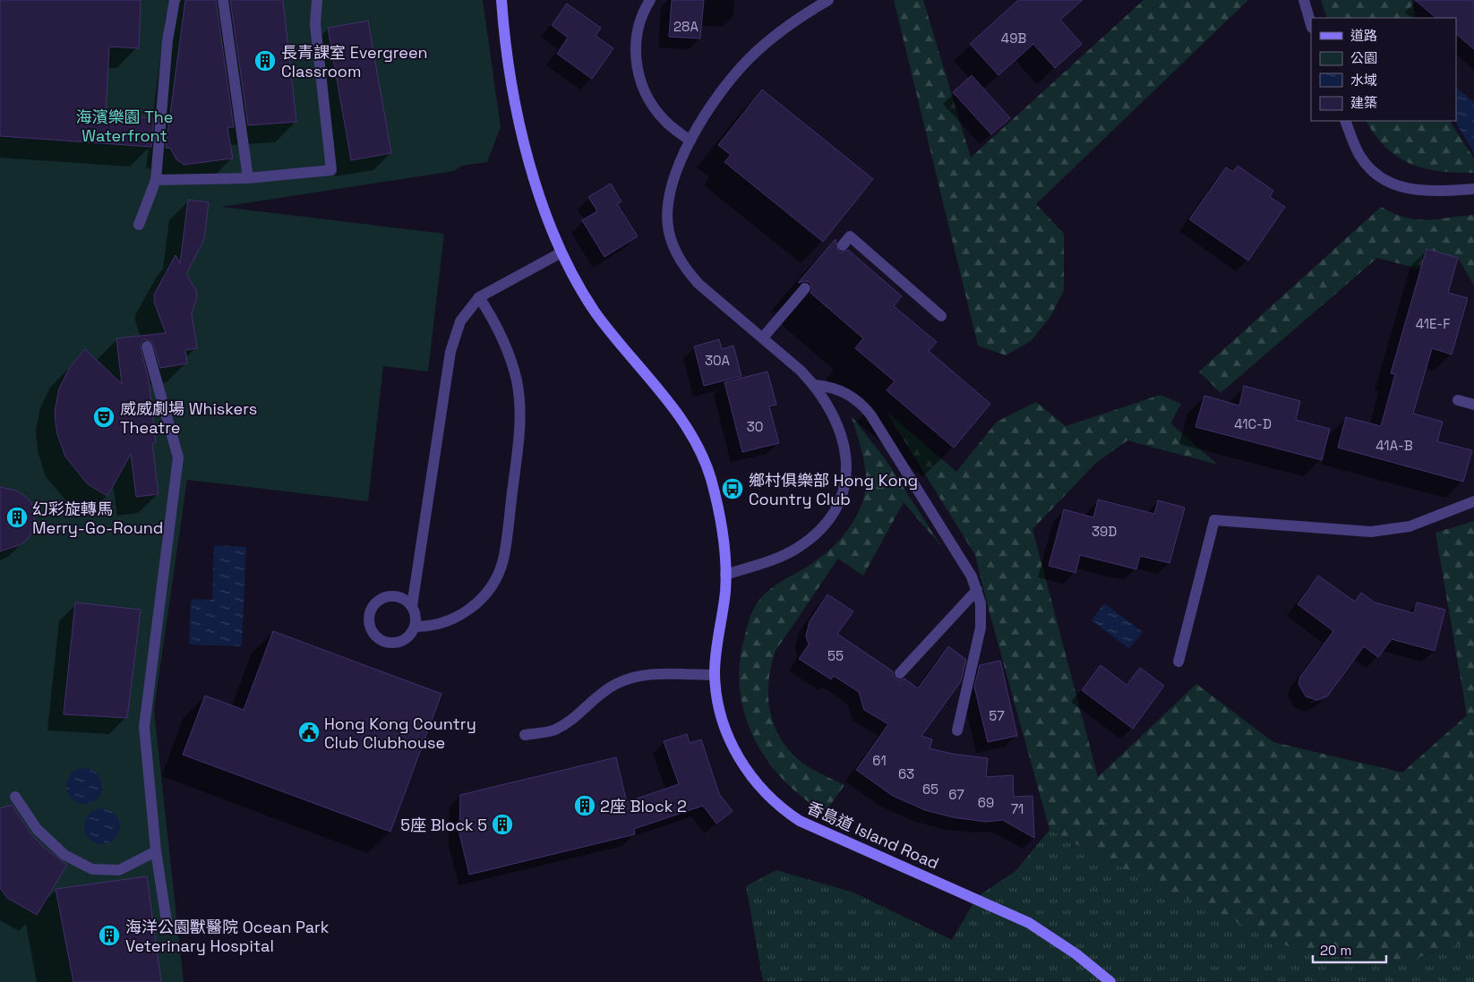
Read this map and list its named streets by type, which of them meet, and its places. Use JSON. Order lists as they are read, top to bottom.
{
  "streets": {
    "main road": ["香島道 Island Road"]
  },
  "parks": ["海濱樂園 The Waterfront"],
  "places": {
    "building": [
      "長青課室 Evergreen Classroom",
      "幻彩旋轉馬 Merry-Go-Round",
      "2座 Block 2",
      "5座 Block 5",
      "海洋公園獸醫院 Ocean Park Veterinary Hospital"
    ],
    "theatre": ["威威劇場 Whiskers Theatre"],
    "bus stop": ["鄉村俱樂部 Hong Kong Country Club"],
    "public building": ["Hong Kong Country Club Clubhouse"]
  },
  "house_numbers": [
    "28A",
    "49B",
    "41E-F",
    "30A",
    "41C-D",
    "30",
    "41A-B",
    "39D",
    "55",
    "57",
    "61",
    "63",
    "65",
    "67",
    "69",
    "71"
  ],
  "legend": [
    "道路",
    "公園",
    "水域",
    "建築"
  ],
  "scale_bar": "20 m"
}
